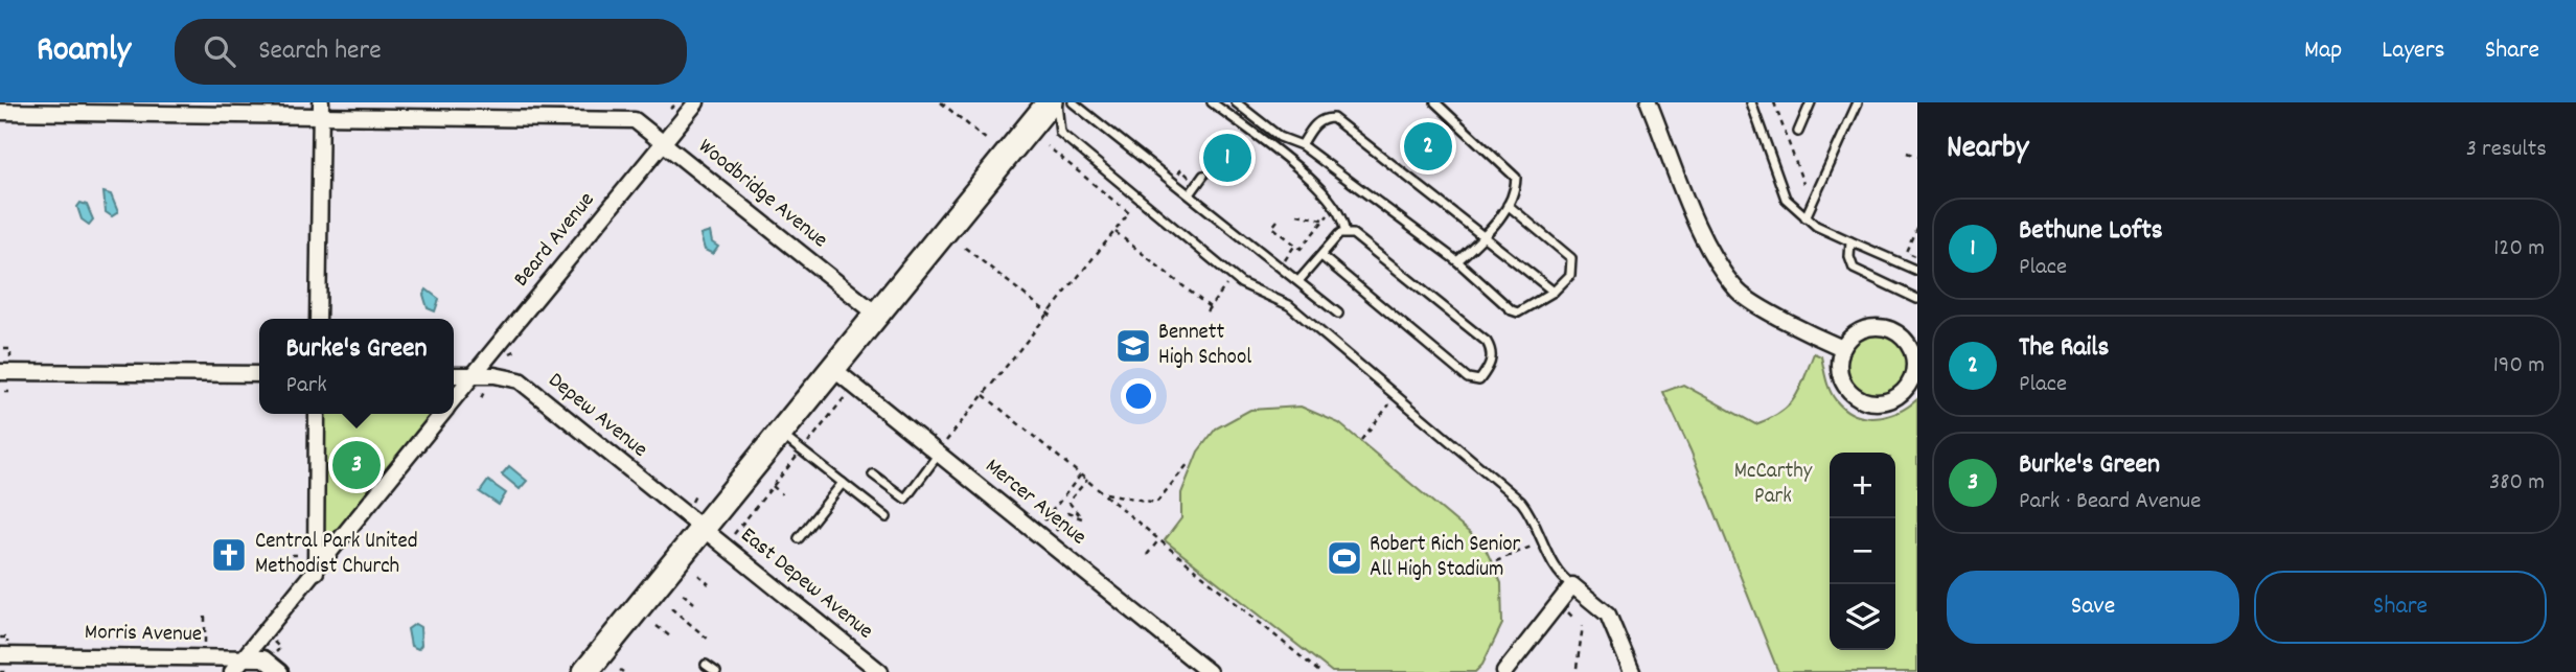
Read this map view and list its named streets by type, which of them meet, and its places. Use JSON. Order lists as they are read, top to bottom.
{
  "streets": {
    "street": [
      "Woodbridge Avenue",
      "Beard Avenue",
      "Depew Avenue",
      "Mercer Avenue",
      "East Depew Avenue",
      "Morris Avenue"
    ]
  },
  "crossings": [
    ["Woodbridge Avenue", "Beard Avenue"],
    ["Beard Avenue", "Depew Avenue"],
    ["Beard Avenue", "Morris Avenue"],
    ["Depew Avenue", "East Depew Avenue"]
  ],
  "parks": ["McCarthy Park"],
  "places": {
    "school or university": ["Bennett High School"],
    "church": ["Central Park United Methodist Church"],
    "sports": ["Robert Rich Senior All High Stadium"]
  },
  "page": {
    "header": "Roamly",
    "search": "Search here",
    "nav": ["Map", "Layers", "Share"],
    "heading": ["Nearby", "3 results"],
    "pins": ["2", "1", "3"],
    "list": [
      {
        "mark": "1",
        "name": "Bethune Lofts",
        "note": "Place",
        "value": "120 m"
      },
      {
        "mark": "2",
        "name": "The Rails",
        "note": "Place",
        "value": "190 m"
      },
      {
        "mark": "3",
        "name": "Burke's Green",
        "note": "Park · Beard Avenue",
        "value": "380 m"
      }
    ],
    "popup": ["Burke's Green", "Park"],
    "map_buttons": ["+", "−"],
    "buttons": ["Save", "Share"]
  }
}
